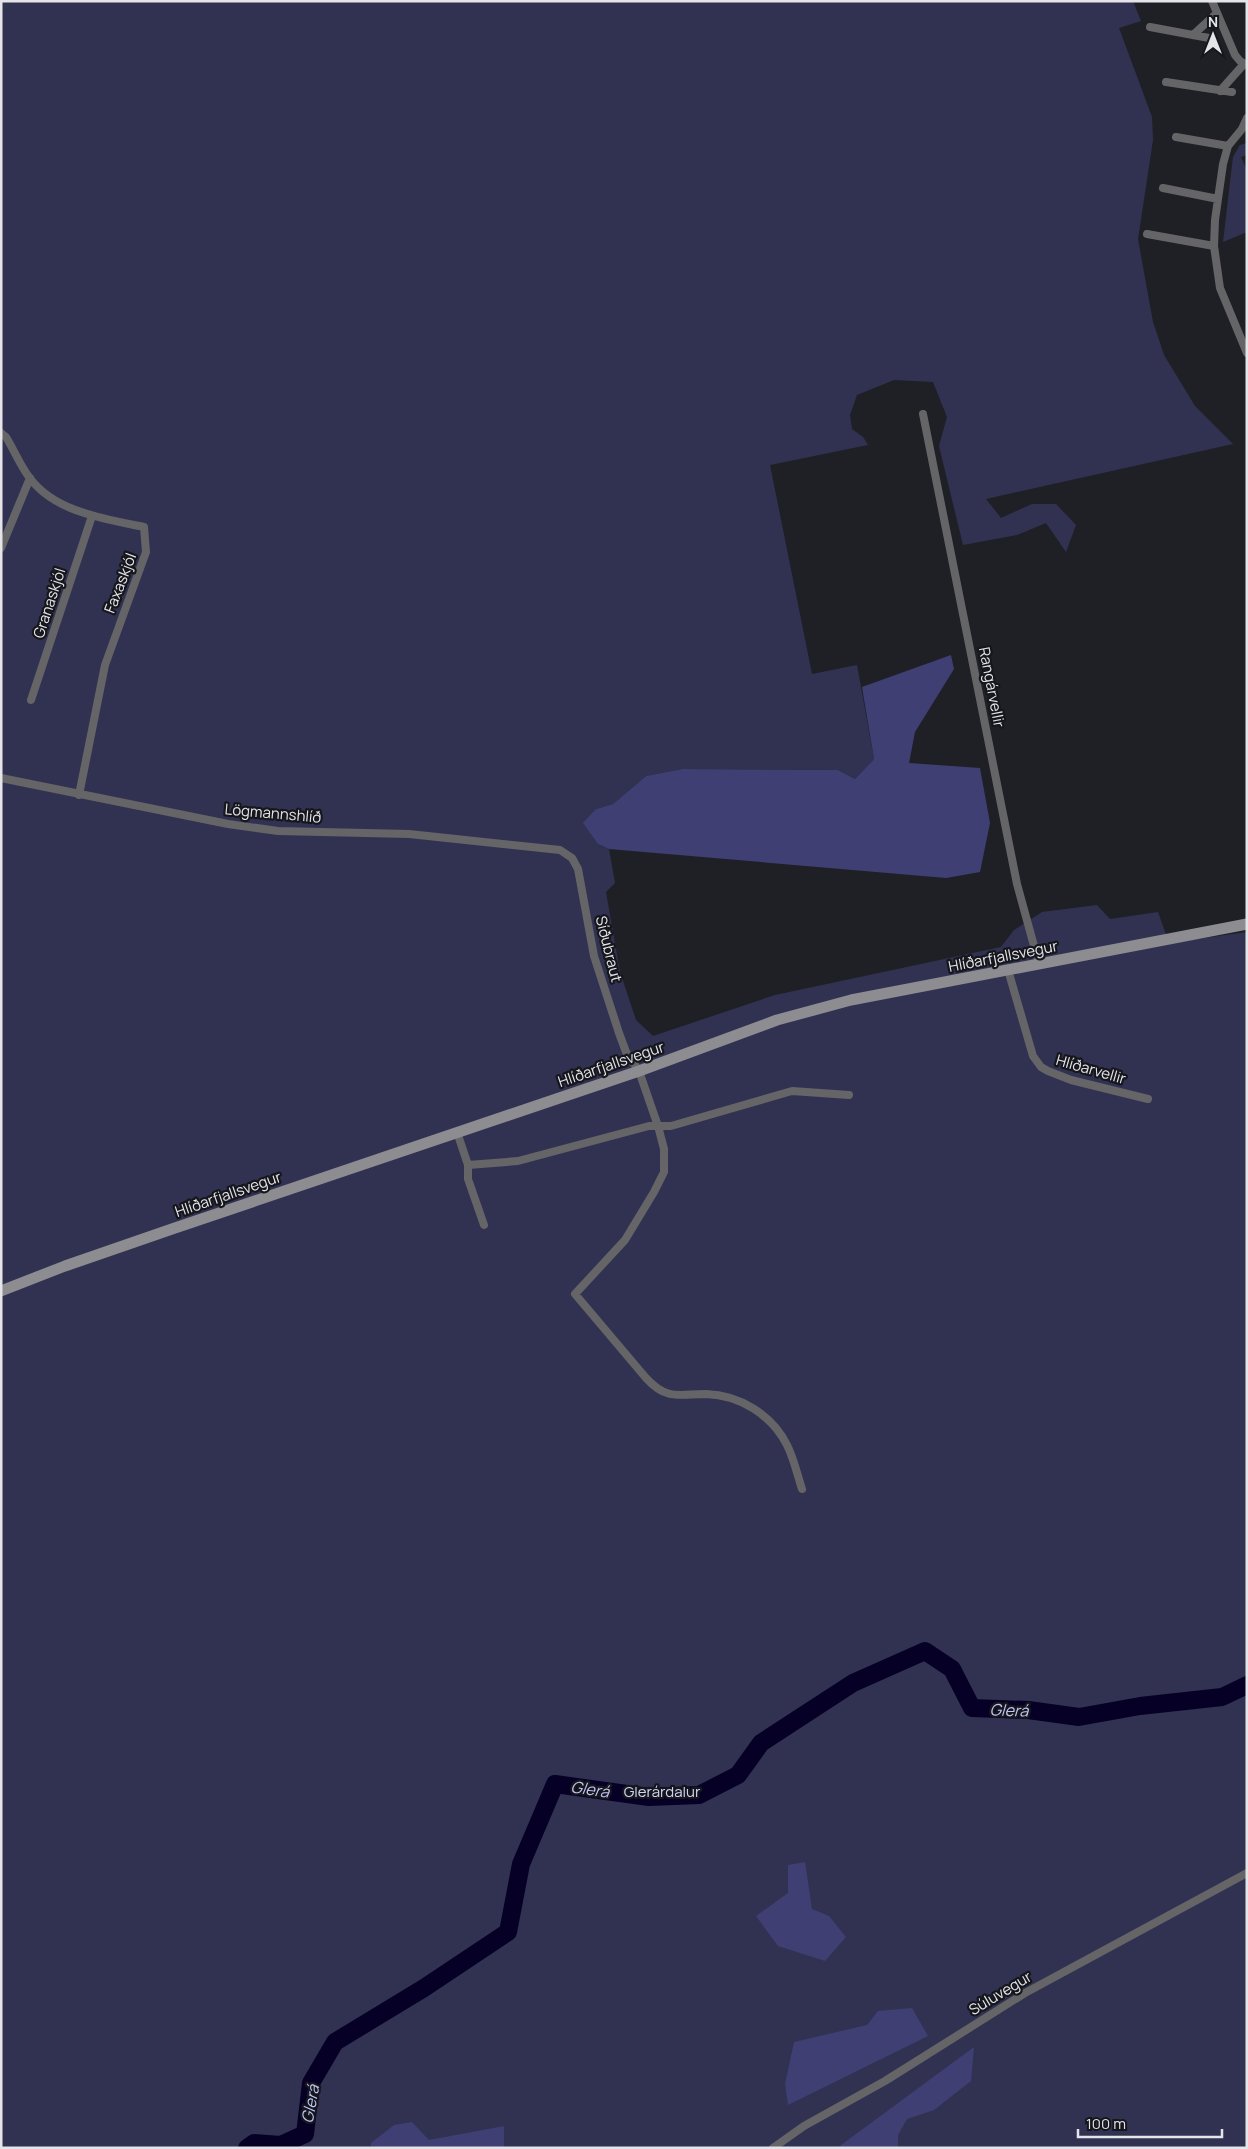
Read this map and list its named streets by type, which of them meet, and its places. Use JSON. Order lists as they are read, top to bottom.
{
  "streets": {
    "main road": ["Hlíðarfjallsvegur"],
    "street": [
      "Faxaskjól",
      "Granaskjól",
      "Rangárvellir",
      "Lögmannshlíð",
      "Síðubraut",
      "Hlíðarvellir",
      "Súluvegur"
    ]
  },
  "crossings": [
    ["Faxaskjól", "Granaskjól"],
    ["Faxaskjól", "Lögmannshlíð"],
    ["Rangárvellir", "Hlíðarfjallsvegur"],
    ["Lögmannshlíð", "Síðubraut"],
    ["Síðubraut", "Hlíðarfjallsvegur"],
    ["Hlíðarfjallsvegur", "Hlíðarvellir"]
  ],
  "water": ["Glerá"],
  "parks": ["Glerárdalur"],
  "scale_bar": "100 m",
  "north": "top"
}
